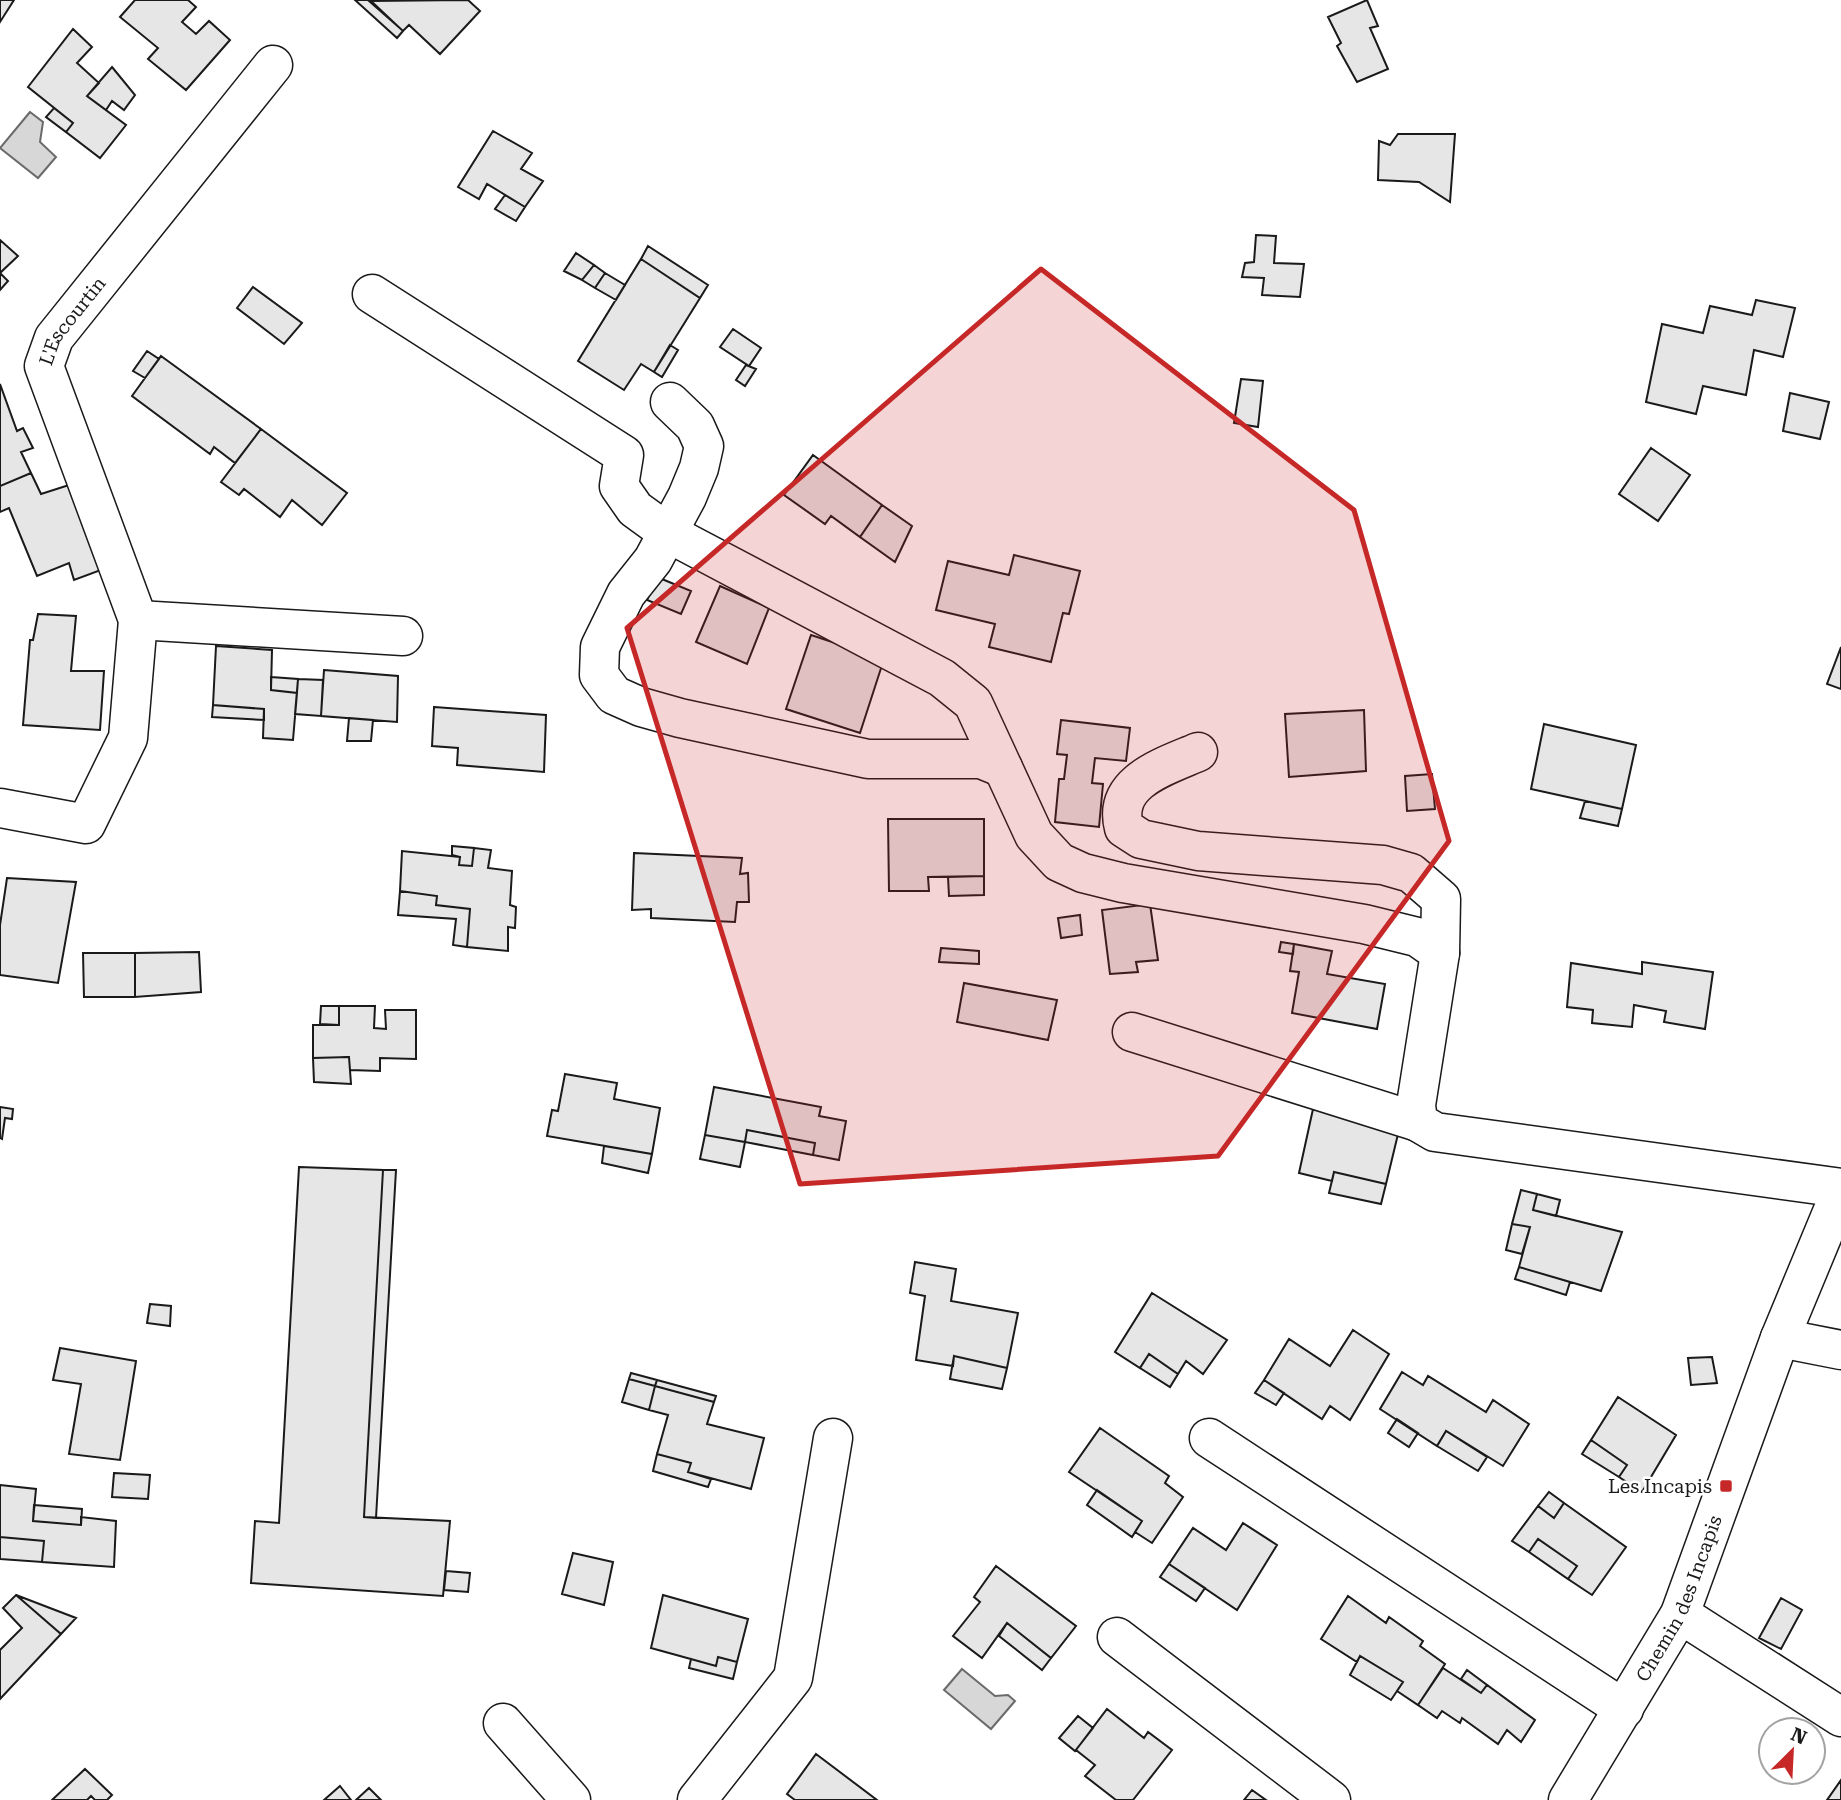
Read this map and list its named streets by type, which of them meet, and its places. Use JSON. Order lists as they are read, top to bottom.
{
  "streets": {
    "street": ["L'Escourtin", "Chemin des Incapis"]
  },
  "places": {
    "transit": ["Les Incapis"]
  },
  "north": "top right"
}
